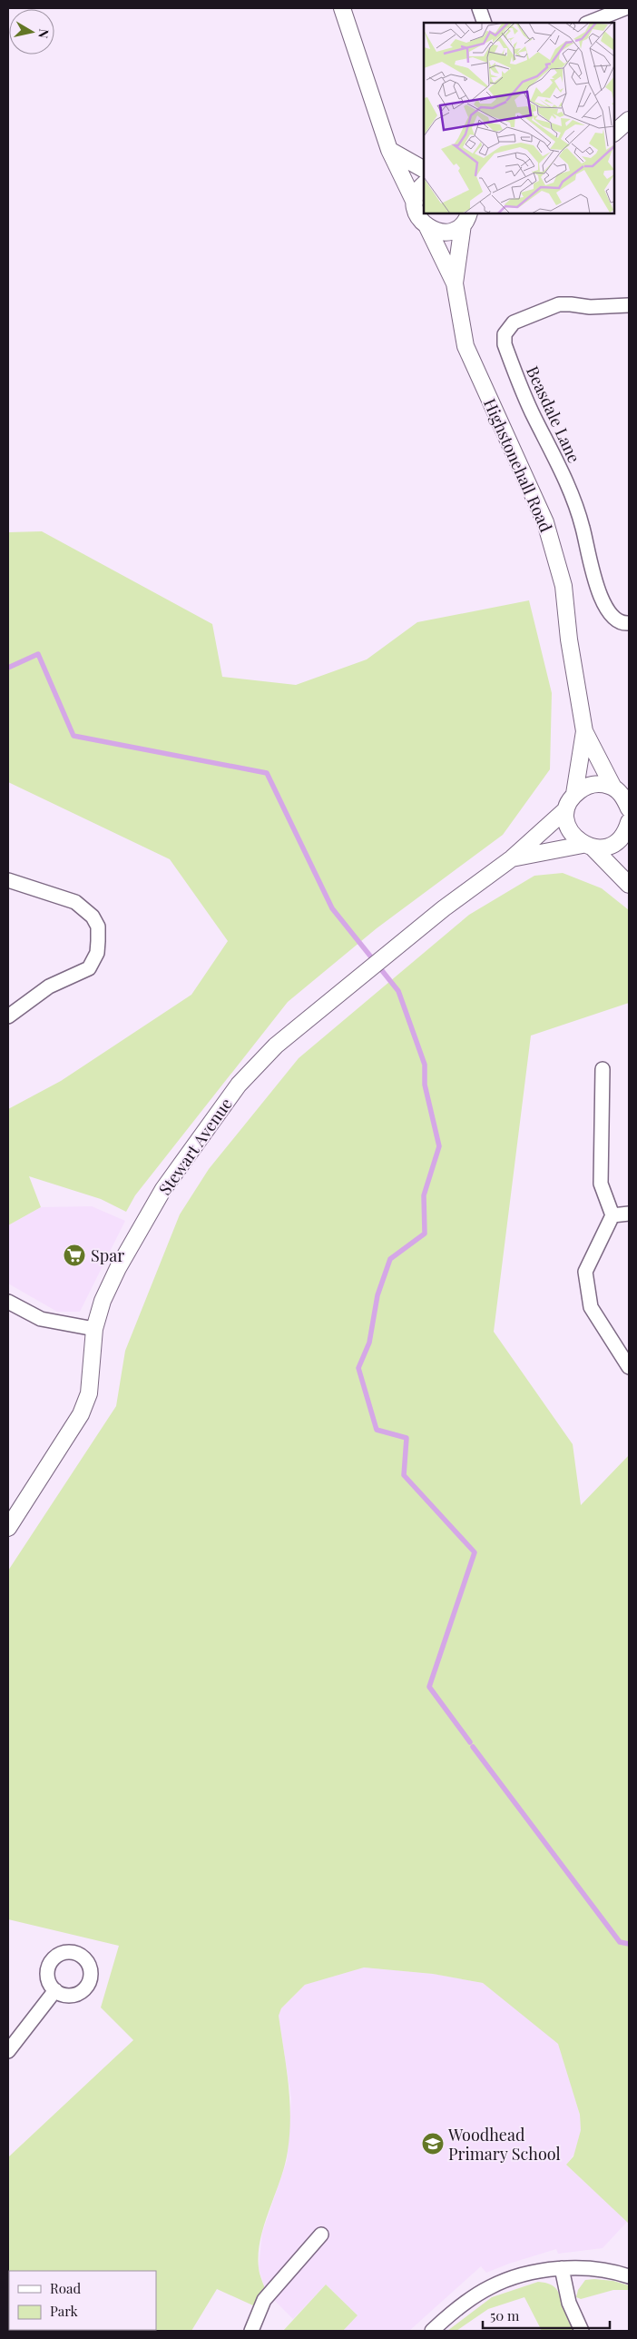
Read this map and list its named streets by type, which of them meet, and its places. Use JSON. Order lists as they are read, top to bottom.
{
  "streets": {
    "street": ["Beasdale Lane", "Highstonehall Road", "Stewart Avenue"]
  },
  "crossings": [
    ["Highstonehall Road", "Stewart Avenue"]
  ],
  "places": {
    "supermarket": ["Spar"],
    "school or university": ["Woodhead Primary School"]
  },
  "legend": ["Road", "Park"],
  "scale_bar": "50 m",
  "north": "right"
}
